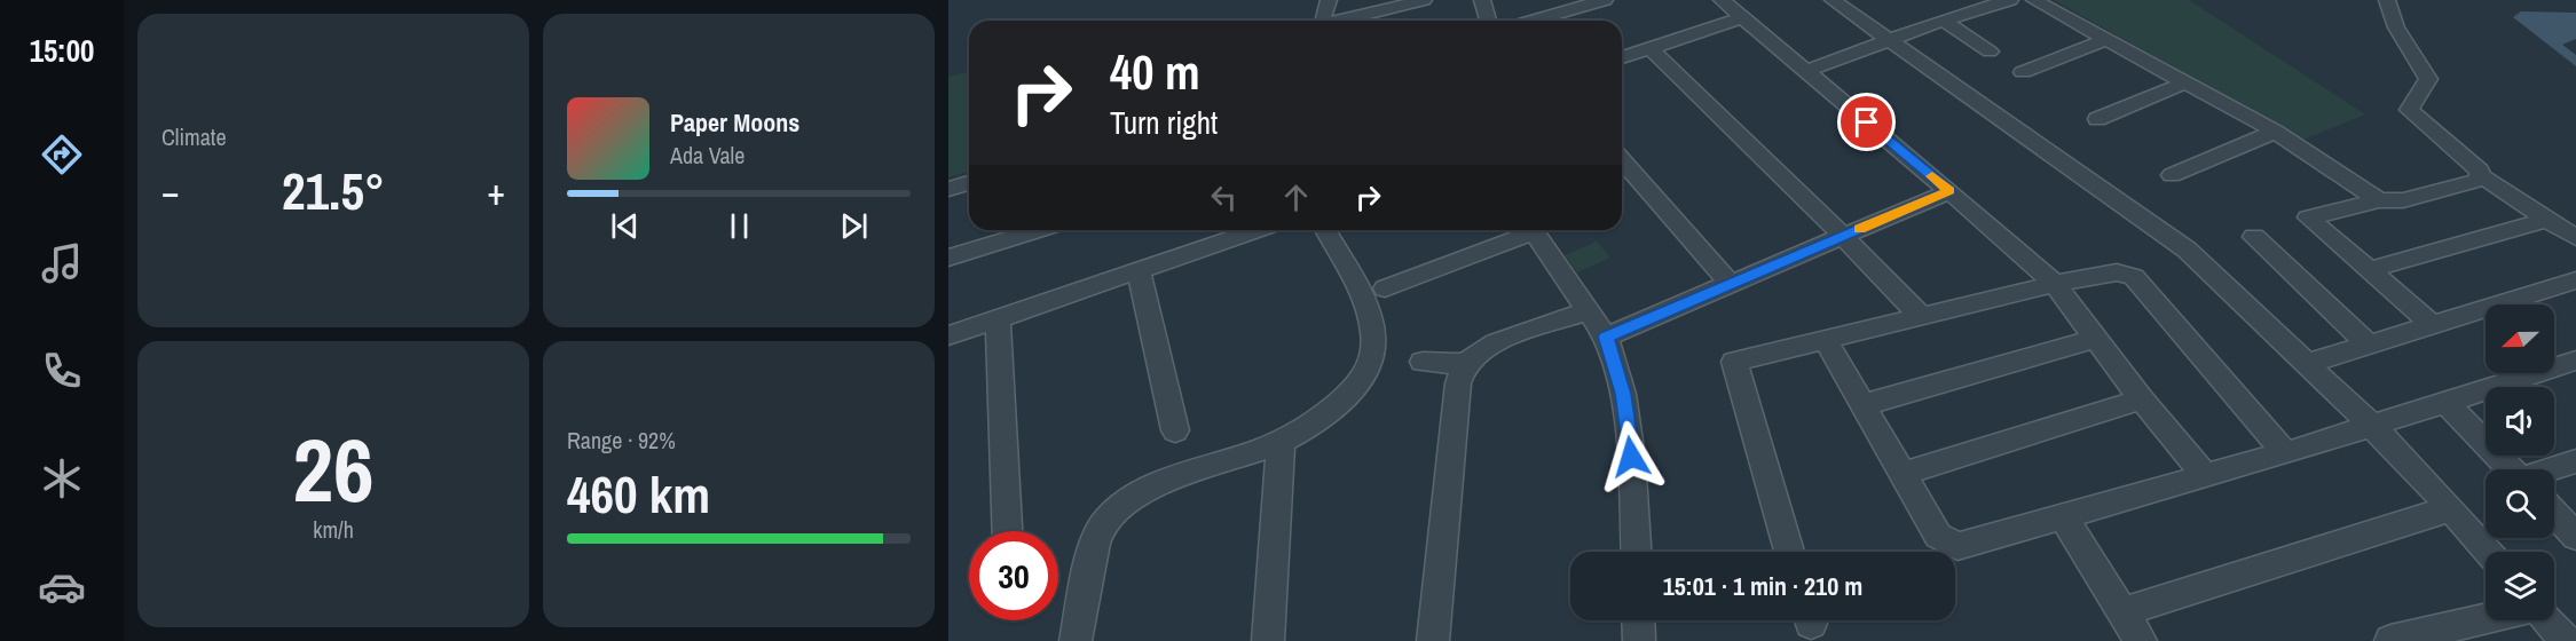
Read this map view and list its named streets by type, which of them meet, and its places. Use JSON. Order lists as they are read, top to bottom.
{
  "north": "left",
  "page": {
    "tabs": "15:00",
    "tile": [
      "Climate",
      ["26", "km/h"],
      ["Range · 92%", "460 km"]
    ],
    "turn": ["40 m", "Turn right"],
    "song": ["Paper Moons", "Ada Vale"],
    "heat": ["−", "21.5°", "+"],
    "limit": "30",
    "trip": "15:01 · 1 min · 210 m"
  }
}
